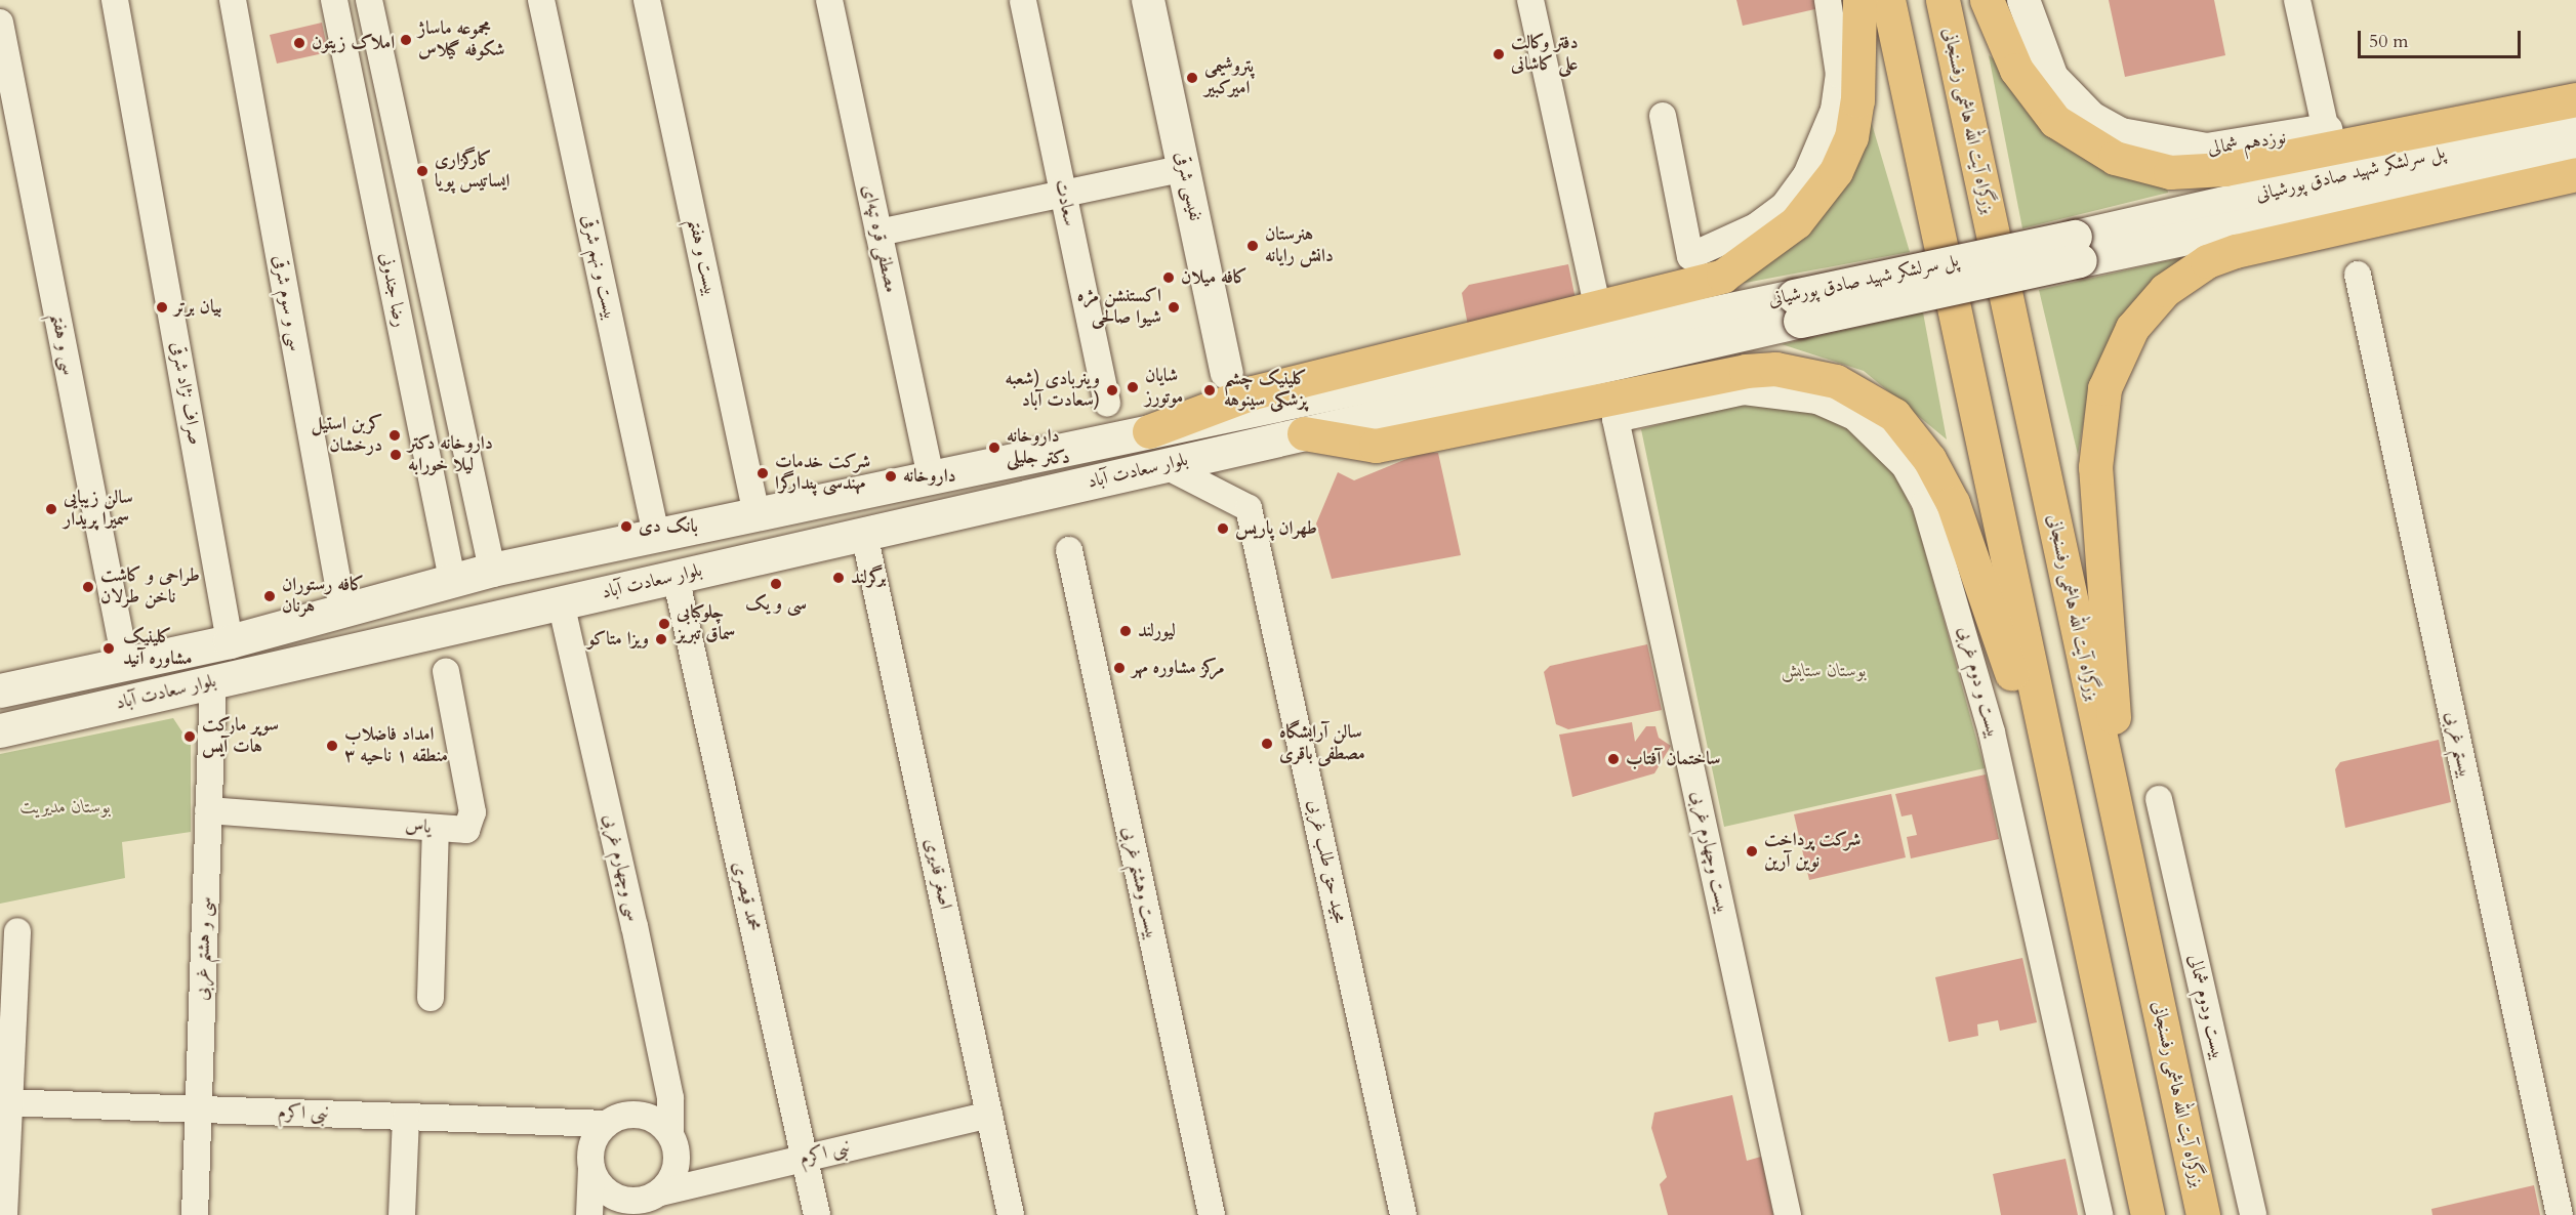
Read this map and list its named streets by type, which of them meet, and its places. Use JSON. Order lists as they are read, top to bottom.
{
  "streets": {
    "highway": ["بزرگراه آیت الله هاشمی رفسنجانی"],
    "main road": ["پل سرلشکر شهید صادق پورشیانی", "بلوار سعادت آباد"],
    "street": [
      "نوزدهم شمالی",
      "نفیسی شرقی",
      "سعادت",
      "مصطفی قره تپه‌ای",
      "بیست و هفتم",
      "بیست و نهم شرقی",
      "رضا جندونی",
      "سی و سوم شرقی",
      "سی و هفتم",
      "صراف‌ نژاد شرقی",
      "بیست و دوم غربی",
      "بیستم غربی",
      "یاس",
      "بیست وچهارم غربی",
      "مجید حق طلب غربی",
      "سی وچهارم غربی",
      "اصغر قدیری",
      "بیست وهشتم غربی",
      "محمد قیصری",
      "سی و هشتم غربی",
      "بیست ودوم شمالی",
      "نبی اکرم"
    ]
  },
  "crossings": [
    ["پل سرلشکر شهید صادق پورشیانی", "بلوار سعادت آباد"],
    ["مصطفی قره تپه‌ای", "بلوار سعادت آباد"],
    ["بیست و هفتم", "بلوار سعادت آباد"],
    ["بیست و نهم شرقی", "بلوار سعادت آباد"],
    ["رضا جندونی", "بلوار سعادت آباد"],
    ["سی و سوم شرقی", "بلوار سعادت آباد"],
    ["سی و هفتم", "بلوار سعادت آباد"],
    ["صراف‌ نژاد شرقی", "بلوار سعادت آباد"],
    ["بلوار سعادت آباد", "مجید حق طلب غربی"],
    ["بلوار سعادت آباد", "سی وچهارم غربی"],
    ["بلوار سعادت آباد", "اصغر قدیری"],
    ["بلوار سعادت آباد", "محمد قیصری"],
    ["بلوار سعادت آباد", "سی و هشتم غربی"],
    ["بیست و دوم غربی", "بیست وچهارم غربی"],
    ["یاس", "سی و هشتم غربی"],
    ["سی وچهارم غربی", "نبی اکرم"],
    ["اصغر قدیری", "نبی اکرم"],
    ["محمد قیصری", "نبی اکرم"],
    ["سی و هشتم غربی", "نبی اکرم"]
  ],
  "parks": ["بوستان ستایش", "بوستان مدیریت"],
  "places": [
    "مجموعه ماساژ شکوفه گیلاس",
    "املاک زیتون",
    "دفتر وکالت علی کاشانی",
    "پتروشیمی امیرکبیر",
    "کارگزاری ایساتیس پویا",
    "هنرستان دانش رایانه",
    "کافه میلان",
    "بیان برتر",
    "اکستنشن مژه شیوا صالحی",
    "شایان موتورز",
    "وینربادی (شعبه سعادت آباد)",
    "کلینیک چشم پزشکی سینوهه",
    "کربن استیل درخشان",
    "داروخانه دکتر جلیلی",
    "داروخانه دکتر لیلا خورابه",
    "شرکت خدمات مهندسى پندارگرا",
    "داروخانه",
    "سالن زیبایی سمیرا پریدار",
    "بانک دی",
    "طهران پاریس",
    "برگرلند",
    "سی و یک",
    "طراحی و کاشت ناخن طرلان",
    "كافه رستوران هرنان",
    "چلوکبابی سماق تبریز",
    "لیورلند",
    "ویزا متاکو",
    "کلینیک مشاوره آنید",
    "مرکز مشاوره مهر",
    "سوپر مارکت هات آیس",
    "سالن آرایشگاه مصطفی باقری",
    "امداد فاضلاب منطقه ۱ ناحیه ۳",
    "ساختمان آفتاب",
    "شرکت پرداخت نوین آرین"
  ],
  "scale_bar": "50 m"
}
